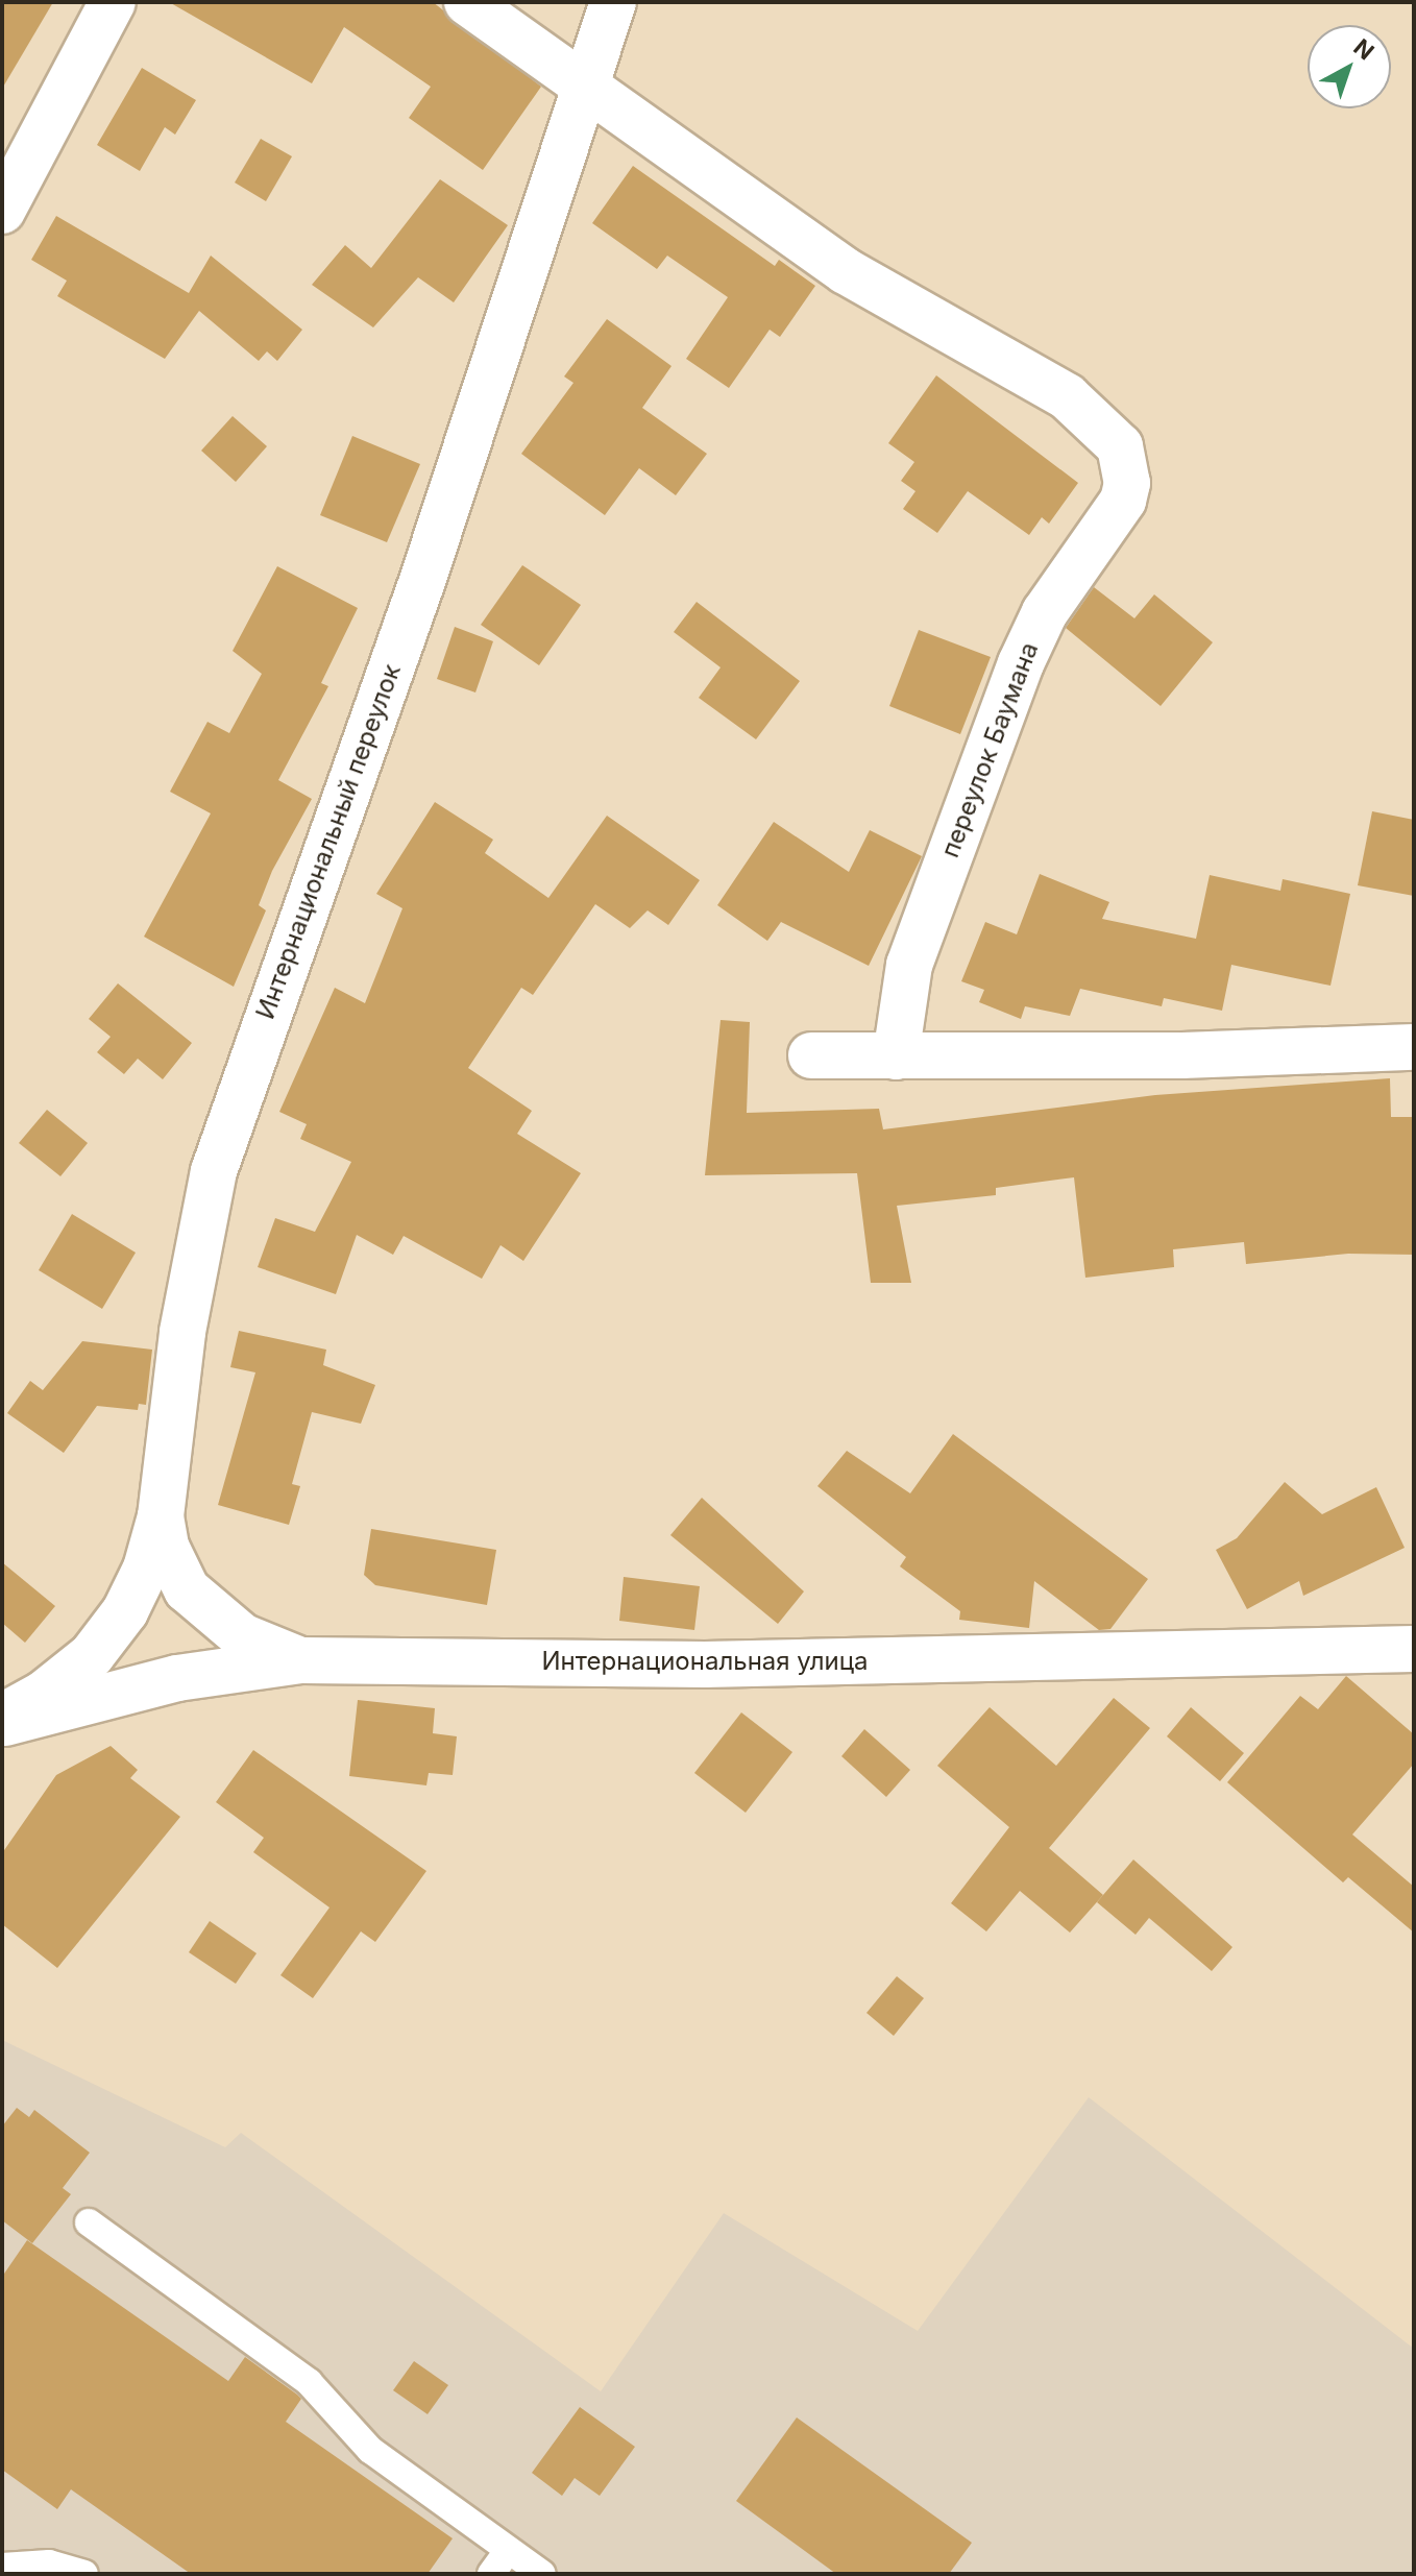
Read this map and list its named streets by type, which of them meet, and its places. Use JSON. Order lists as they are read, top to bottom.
{
  "streets": {
    "street": ["переулок Баумана", "Интернациональный переулок", "Интернациональная улица"]
  },
  "crossings": [
    ["переулок Баумана", "Интернациональный переулок"]
  ],
  "north": "top right"
}
